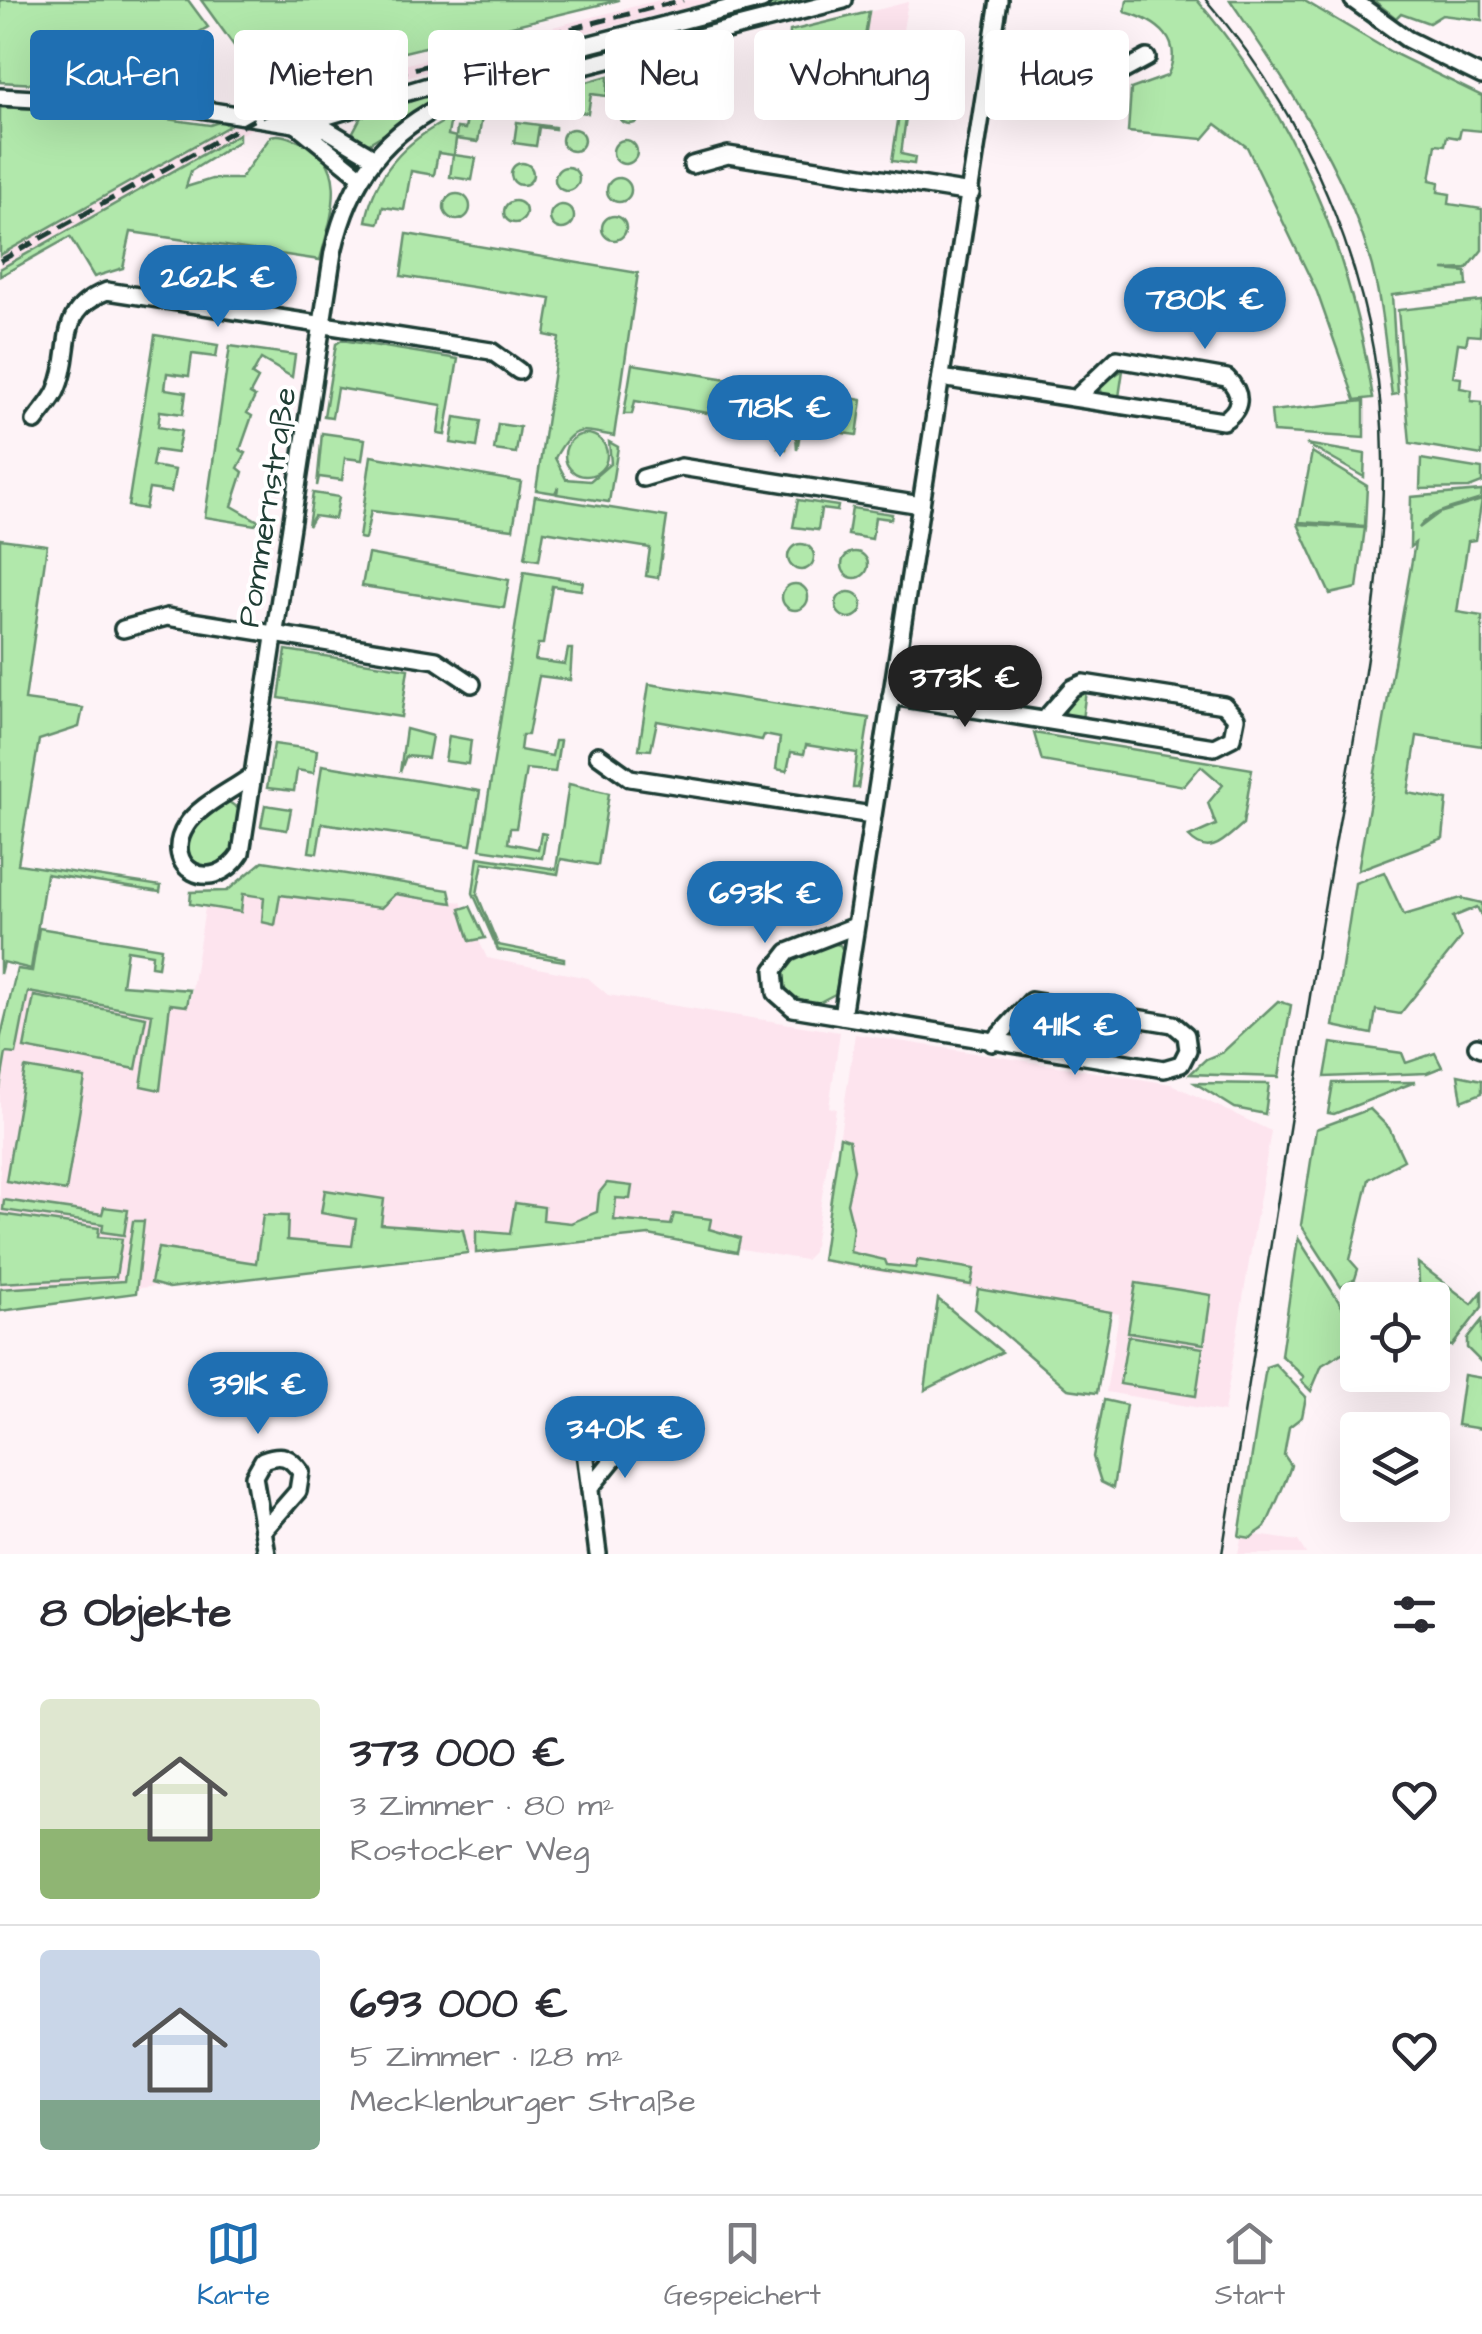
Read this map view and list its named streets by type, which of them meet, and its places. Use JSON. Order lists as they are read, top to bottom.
{
  "streets": {
    "street": ["Pommernstraße"]
  },
  "page": {
    "chip": [
      "Kaufen",
      "Mieten",
      "Filter",
      "Neu",
      "Wohnung",
      "Haus"
    ],
    "price": [
      "262K €",
      "780K €",
      "718K €",
      "373K €",
      "693K €",
      "411K €",
      "391K €",
      "340K €"
    ],
    "heading": "8 Objekte",
    "list": [
      {
        "name": "373 000 €",
        "note": "3 Zimmer · 80 m² · Rostocker Weg"
      },
      {
        "name": "693 000 €",
        "note": "5 Zimmer · 128 m² · Mecklenburger Straße"
      }
    ],
    "tabs": ["Karte", "Gespeichert", "Start"]
  }
}
